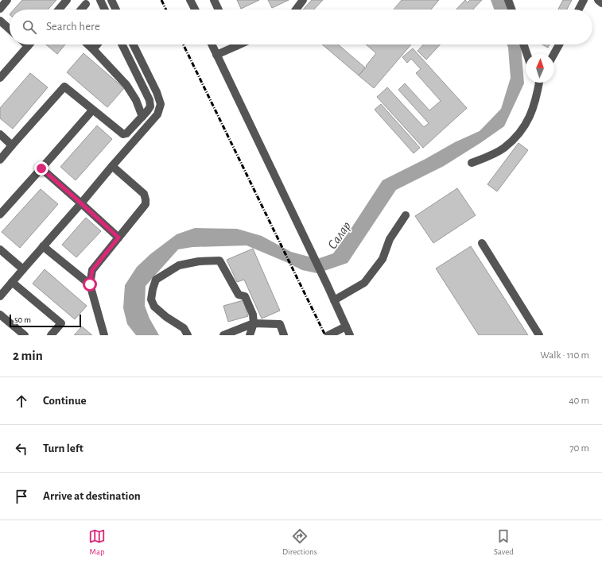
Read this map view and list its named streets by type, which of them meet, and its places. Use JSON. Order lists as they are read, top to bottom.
{
  "water": ["Салар"],
  "scale_bar": "50 m",
  "north": "top",
  "page": {
    "search": "Search here",
    "scale": "50 m",
    "heading": ["2 min", "Walk · 110 m"],
    "list": [
      ["Continue", "40 m"],
      ["Turn left", "70 m"],
      "Arrive at destination"
    ],
    "nav": ["Map", "Directions", "Saved"]
  }
}
